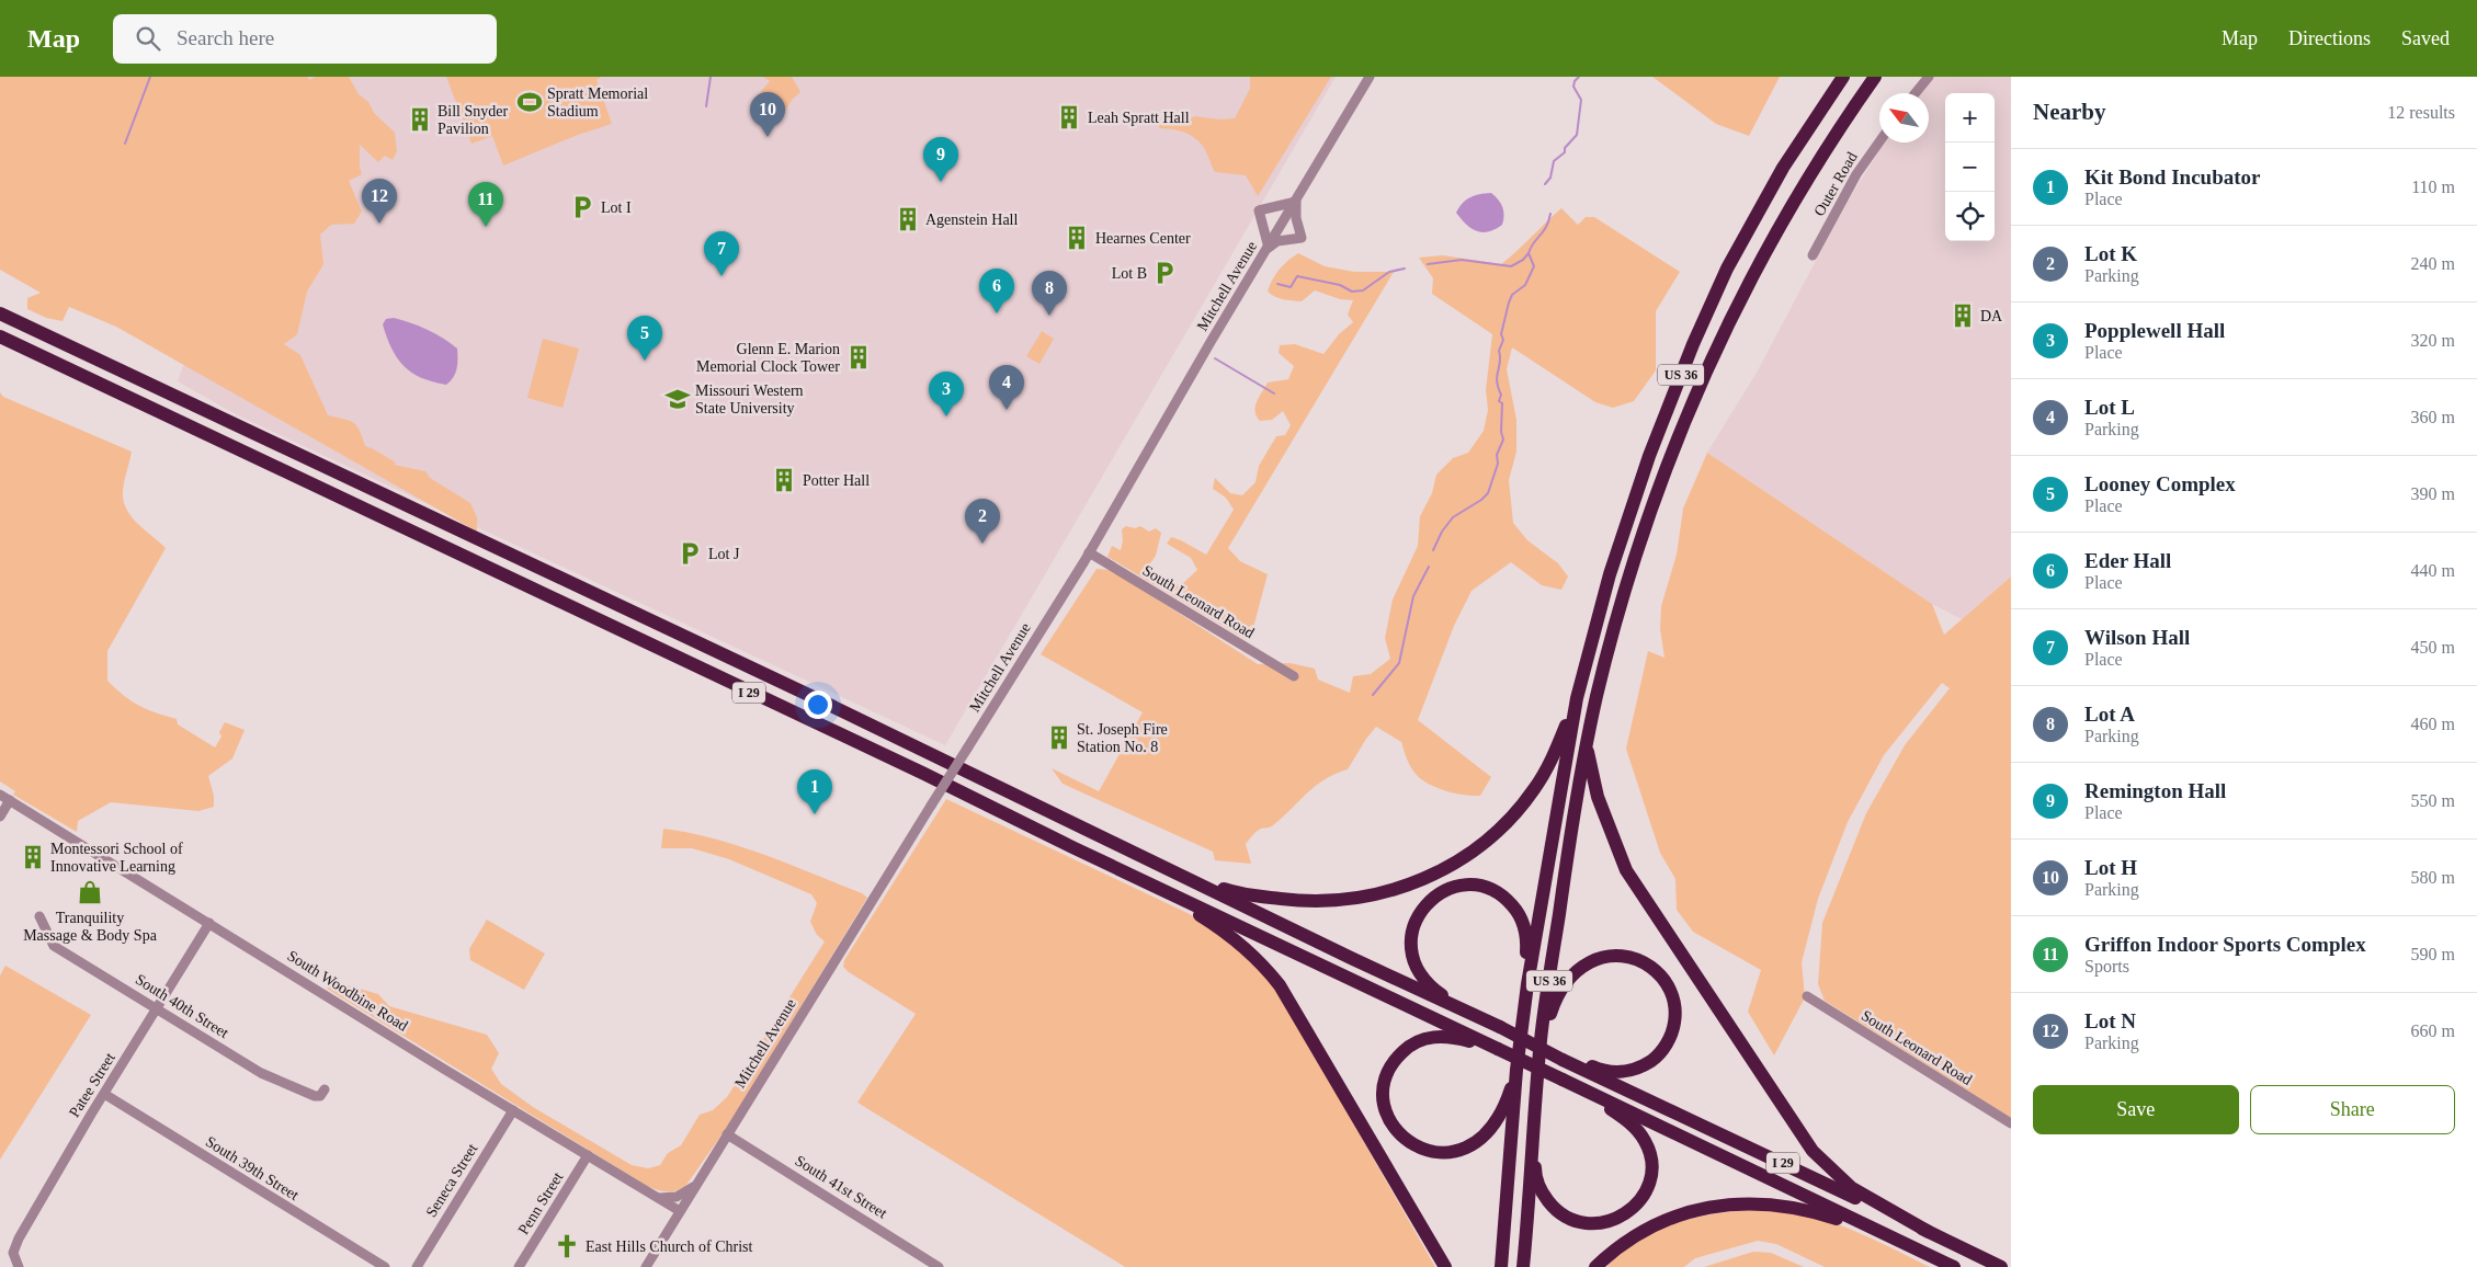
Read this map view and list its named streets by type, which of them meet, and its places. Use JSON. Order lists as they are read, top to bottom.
{
  "streets": {
    "highway": ["US 36", "I 29"],
    "street": [
      "Outer Road",
      "Mitchell Avenue",
      "South Leonard Road",
      "South Woodbine Road",
      "South 40th Street",
      "Patee Street",
      "South 39th Street",
      "Seneca Street",
      "South 41st Street",
      "Penn Street"
    ]
  },
  "crossings": [
    ["Mitchell Avenue", "South Leonard Road"],
    ["Mitchell Avenue", "South Woodbine Road"],
    ["Mitchell Avenue", "South 41st Street"],
    ["South Woodbine Road", "Patee Street"],
    ["South Woodbine Road", "Seneca Street"],
    ["South Woodbine Road", "Penn Street"],
    ["South 40th Street", "Patee Street"],
    ["Patee Street", "South 39th Street"]
  ],
  "places": {
    "sports": ["Spratt Memorial Stadium"],
    "building": [
      "Leah Spratt Hall",
      "Bill Snyder Pavilion",
      "Agenstein Hall",
      "Hearnes Center",
      "DA",
      "Glenn E. Marion Memorial Clock Tower",
      "Potter Hall",
      "St. Joseph Fire Station No. 8",
      "Montessori School of Innovative Learning"
    ],
    "parking": ["Lot I", "Lot B", "Lot J"],
    "school or university": ["Missouri Western State University"],
    "shop": ["Tranquility Massage & Body Spa"],
    "church": ["East Hills Church of Christ"]
  },
  "north": "top left",
  "page": {
    "header": "Map",
    "search": "Search here",
    "nav": ["Map", "Directions", "Saved"],
    "heading": ["Nearby", "12 results"],
    "pins": [
      "10",
      "9",
      "12",
      "11",
      "7",
      "6",
      "8",
      "5",
      "4",
      "3",
      "2",
      "1"
    ],
    "map_buttons": ["+", "−"],
    "list": [
      {
        "mark": "1",
        "name": "Kit Bond Incubator",
        "note": "Place",
        "value": "110 m"
      },
      {
        "mark": "2",
        "name": "Lot K",
        "note": "Parking",
        "value": "240 m"
      },
      {
        "mark": "3",
        "name": "Popplewell Hall",
        "note": "Place",
        "value": "320 m"
      },
      {
        "mark": "4",
        "name": "Lot L",
        "note": "Parking",
        "value": "360 m"
      },
      {
        "mark": "5",
        "name": "Looney Complex",
        "note": "Place",
        "value": "390 m"
      },
      {
        "mark": "6",
        "name": "Eder Hall",
        "note": "Place",
        "value": "440 m"
      },
      {
        "mark": "7",
        "name": "Wilson Hall",
        "note": "Place",
        "value": "450 m"
      },
      {
        "mark": "8",
        "name": "Lot A",
        "note": "Parking",
        "value": "460 m"
      },
      {
        "mark": "9",
        "name": "Remington Hall",
        "note": "Place",
        "value": "550 m"
      },
      {
        "mark": "10",
        "name": "Lot H",
        "note": "Parking",
        "value": "580 m"
      },
      {
        "mark": "11",
        "name": "Griffon Indoor Sports Complex",
        "note": "Sports",
        "value": "590 m"
      },
      {
        "mark": "12",
        "name": "Lot N",
        "note": "Parking",
        "value": "660 m"
      }
    ],
    "buttons": ["Save", "Share"]
  }
}
